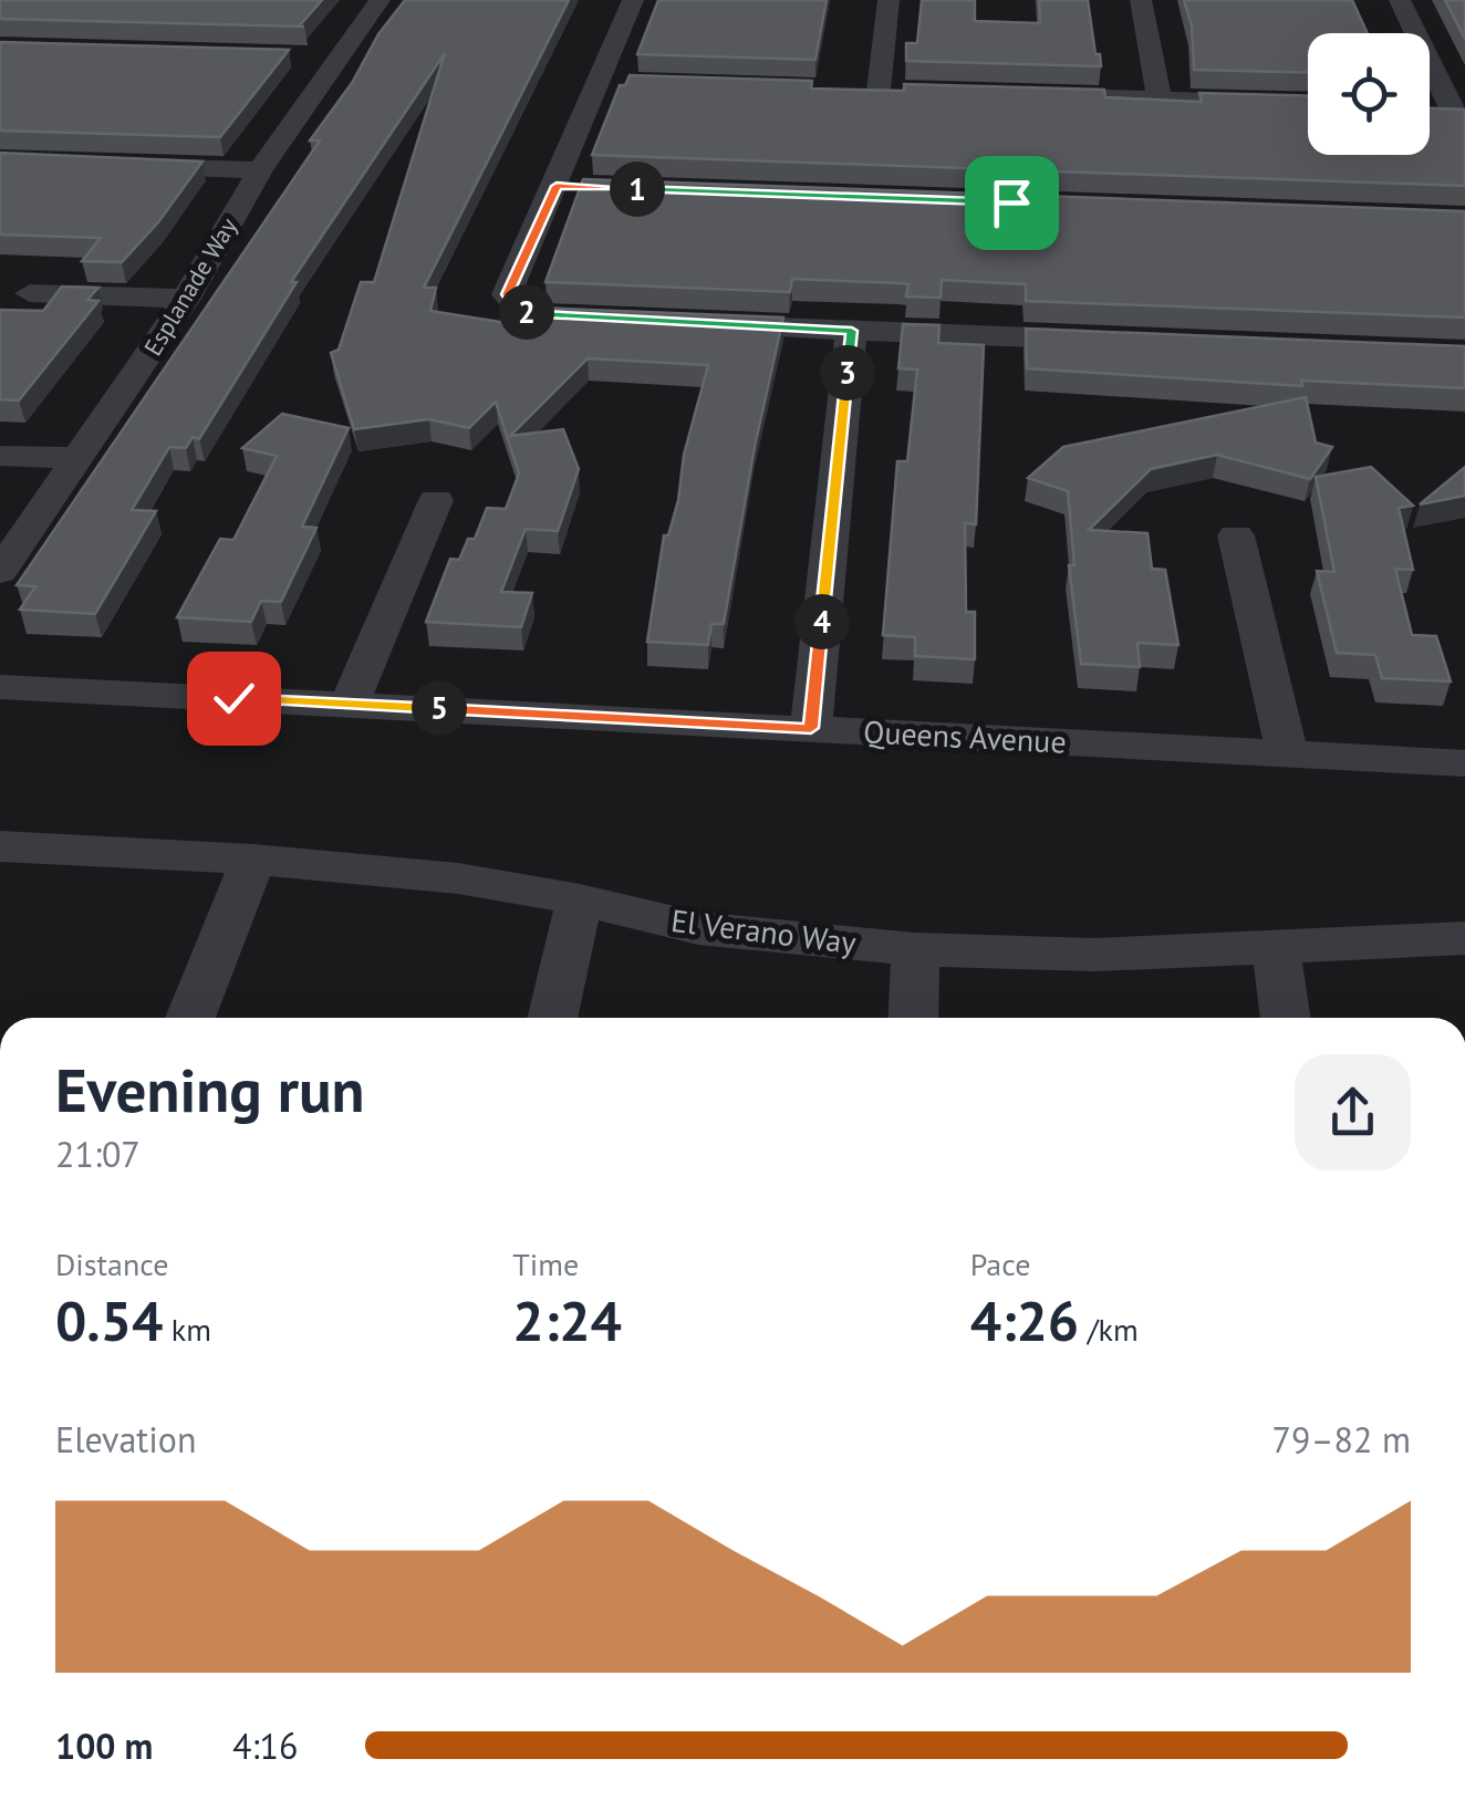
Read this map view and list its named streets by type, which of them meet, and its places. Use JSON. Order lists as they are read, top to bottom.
{
  "streets": {
    "street": ["Esplanade Way", "Queens Avenue", "El Verano Way"]
  },
  "page": {
    "pins": [
      "1",
      "2",
      "3",
      "4",
      "5"
    ],
    "heading": ["Evening run", "21:07"],
    "stats": [
      ["Distance", "0.54 km"],
      ["Time", "2:24"],
      ["Pace", "4:26 /km"]
    ],
    "chart": ["Elevation", "79–82 m"],
    "list": [
      {
        "name": "100 m",
        "note": "4:16"
      }
    ]
  }
}
